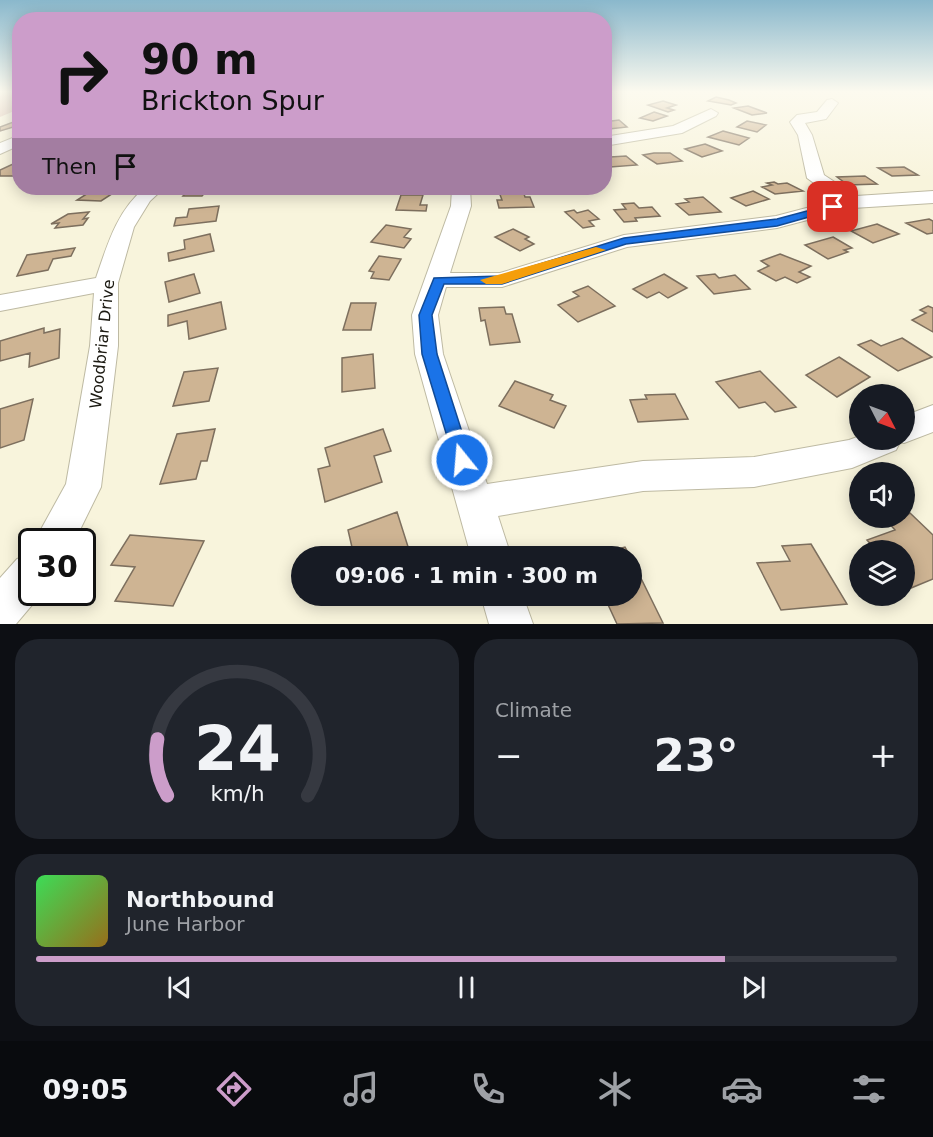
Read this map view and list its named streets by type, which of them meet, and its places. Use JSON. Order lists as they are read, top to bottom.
{
  "streets": {
    "street": ["Woodbriar Drive"]
  },
  "north": "bottom right",
  "page": {
    "turn": ["90 m", "Brickton Spur"],
    "then": "Then",
    "limit": "30",
    "trip": "09:06 · 1 min · 300 m",
    "tile": "Climate",
    "heat": ["−", "23°", "+"],
    "song": ["Northbound", "June Harbor"],
    "tabs": "09:05",
    "gauge": ["24", "km/h"]
  }
}
